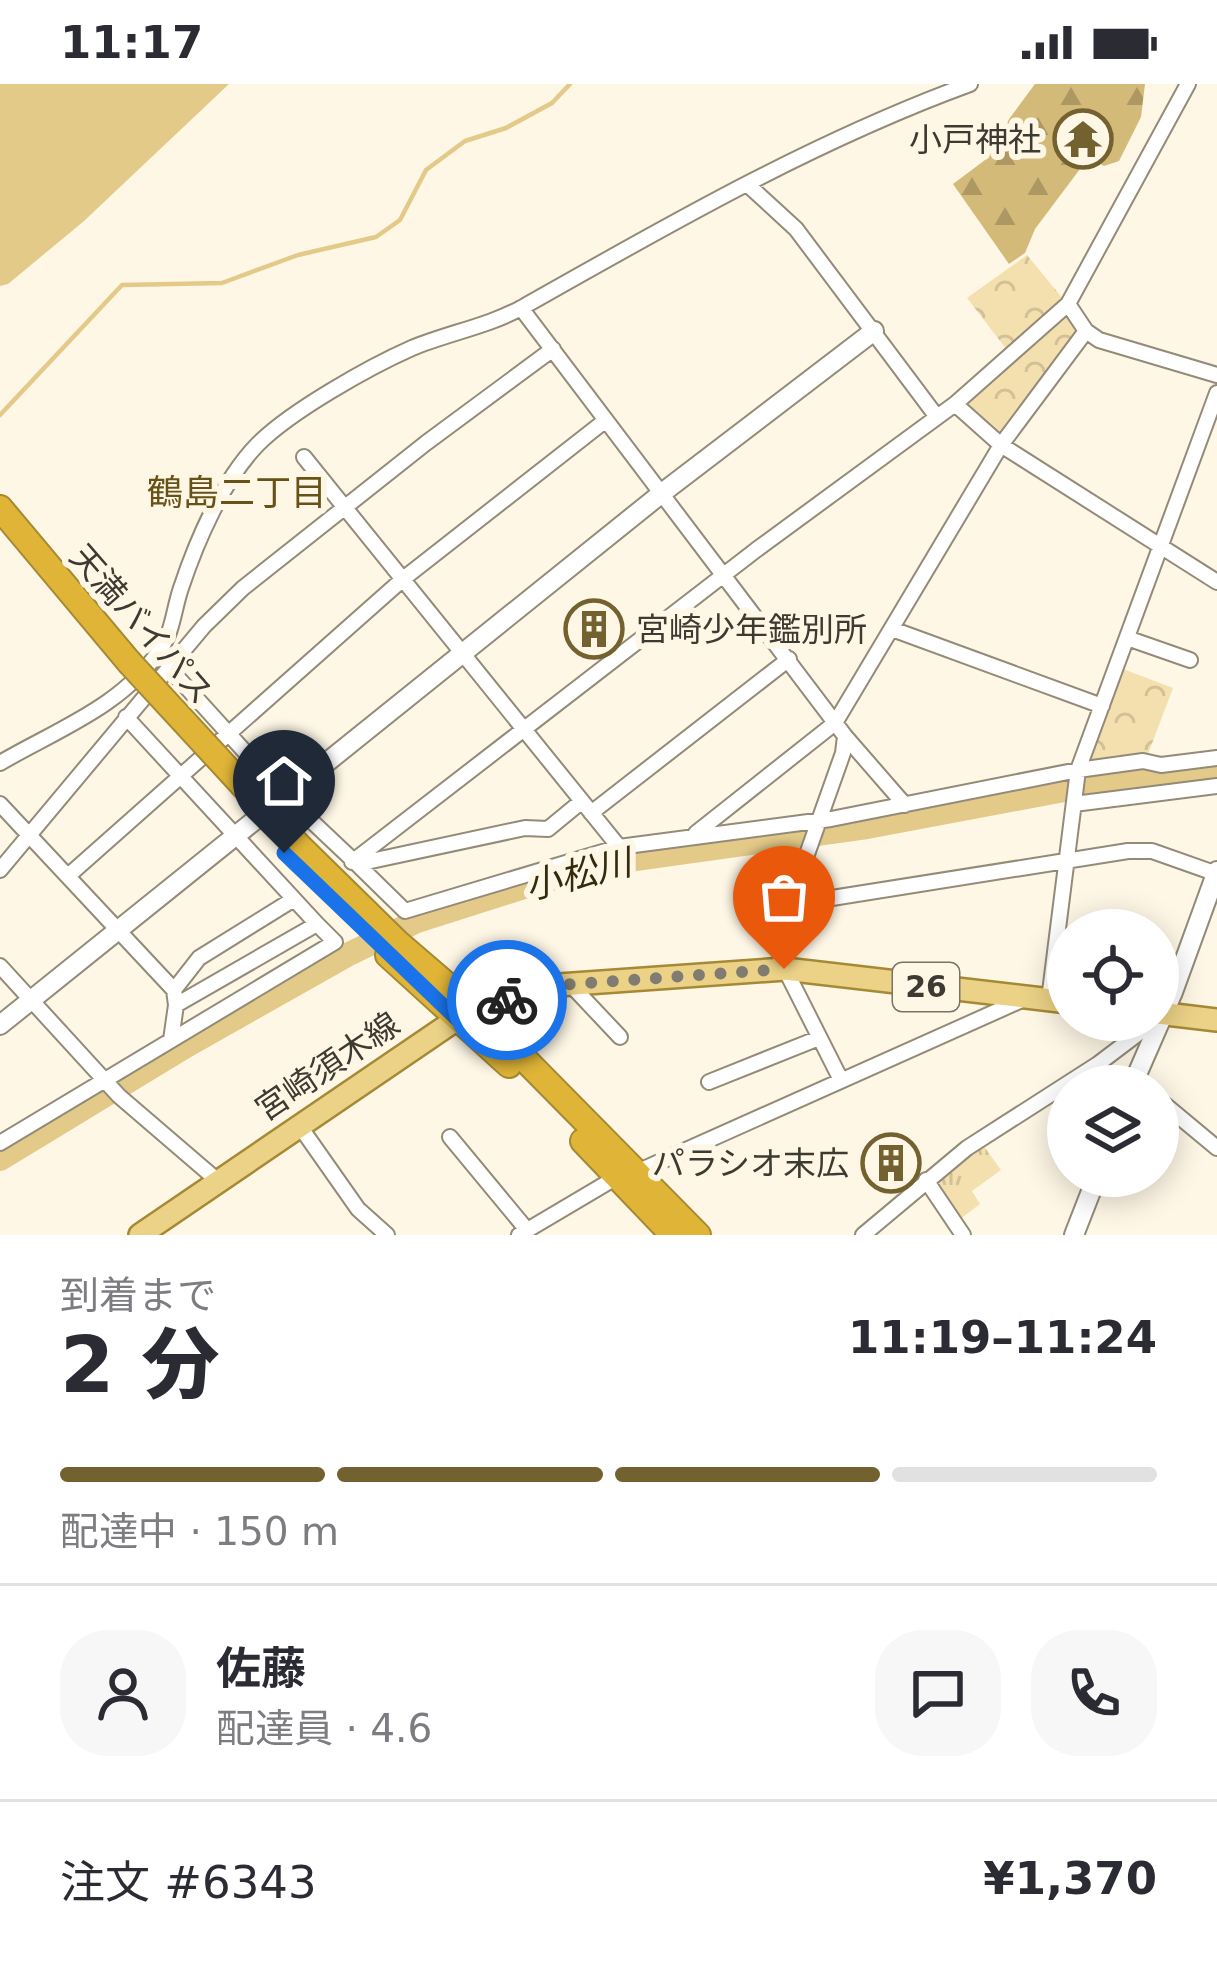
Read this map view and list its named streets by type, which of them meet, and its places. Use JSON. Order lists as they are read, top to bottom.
{
  "streets": {
    "highway": ["天満バイパス"],
    "main road": ["26", "宮崎須木線"]
  },
  "crossings": [
    ["天満バイパス", "宮崎須木線"]
  ],
  "districts": ["鶴島二丁目"],
  "water": ["小松川"],
  "places": {
    "temple": ["小戸神社"],
    "building": ["宮崎少年鑑別所", "パラシオ末広"]
  },
  "page": {
    "status": "11:17",
    "heading": ["2 分", "到着まで", "11:19–11:24"],
    "panel": [
      "佐藤",
      "配達員 · 4.6",
      "注文 #6343",
      "¥1,370"
    ],
    "bar": "配達中 · 150 m"
  }
}
